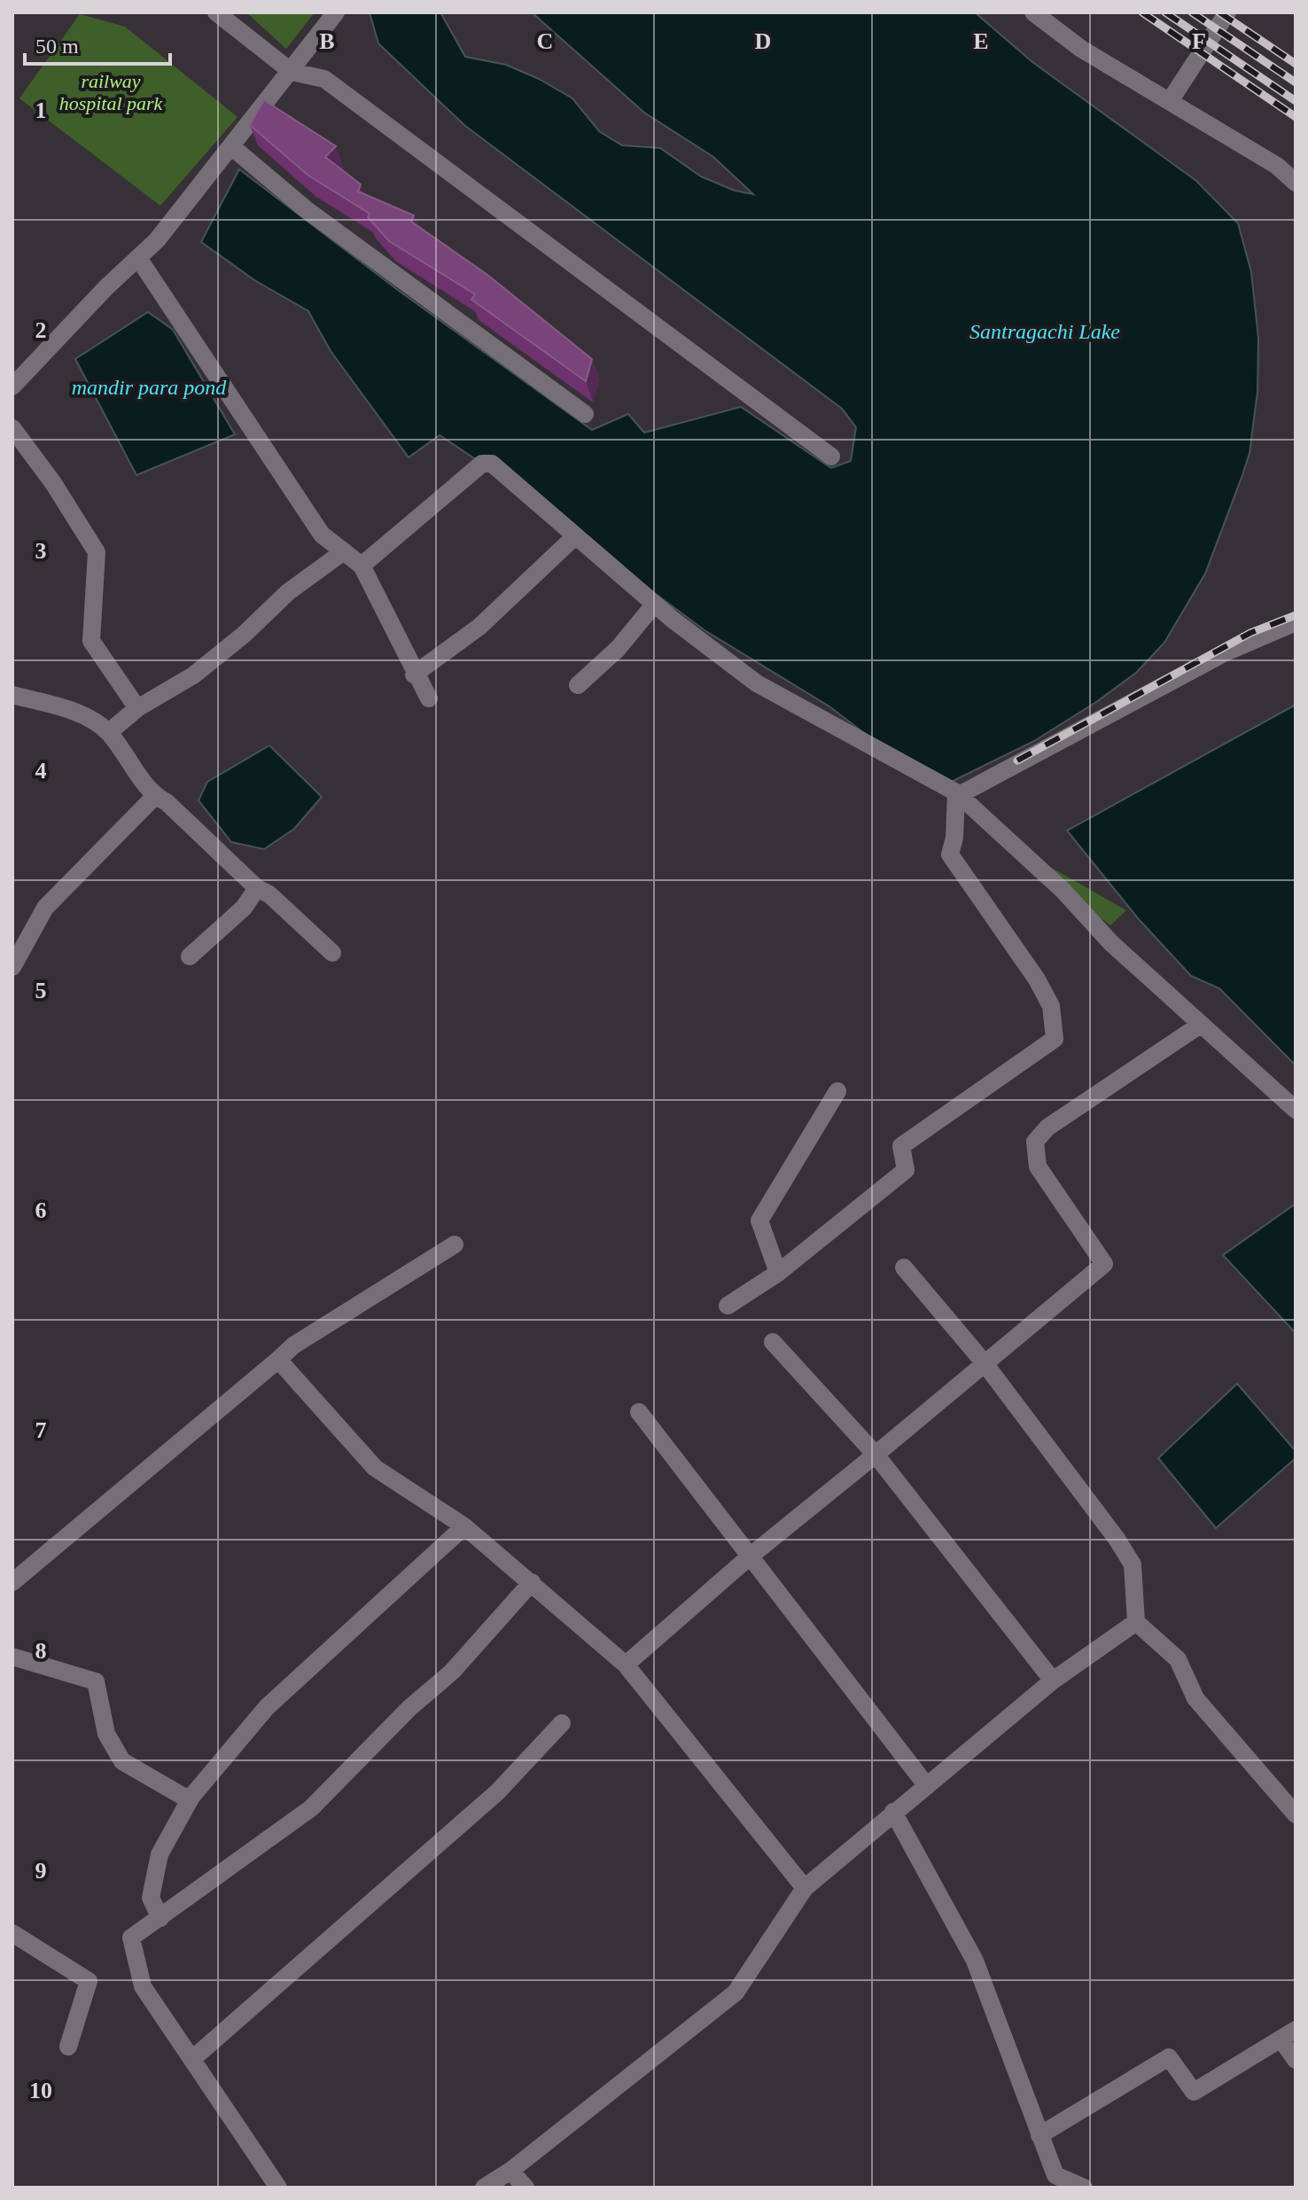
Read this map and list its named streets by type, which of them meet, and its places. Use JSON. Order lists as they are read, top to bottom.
{
  "water": ["Santragachi Lake", "mandir para pond"],
  "parks": ["railway hospital park"],
  "scale_bar": "50 m",
  "grid": {
    "columns": [
      "B",
      "C",
      "D",
      "E",
      "F"
    ],
    "rows": [
      "1",
      "2",
      "3",
      "4",
      "5",
      "6",
      "7",
      "8",
      "9",
      "10"
    ]
  }
}
